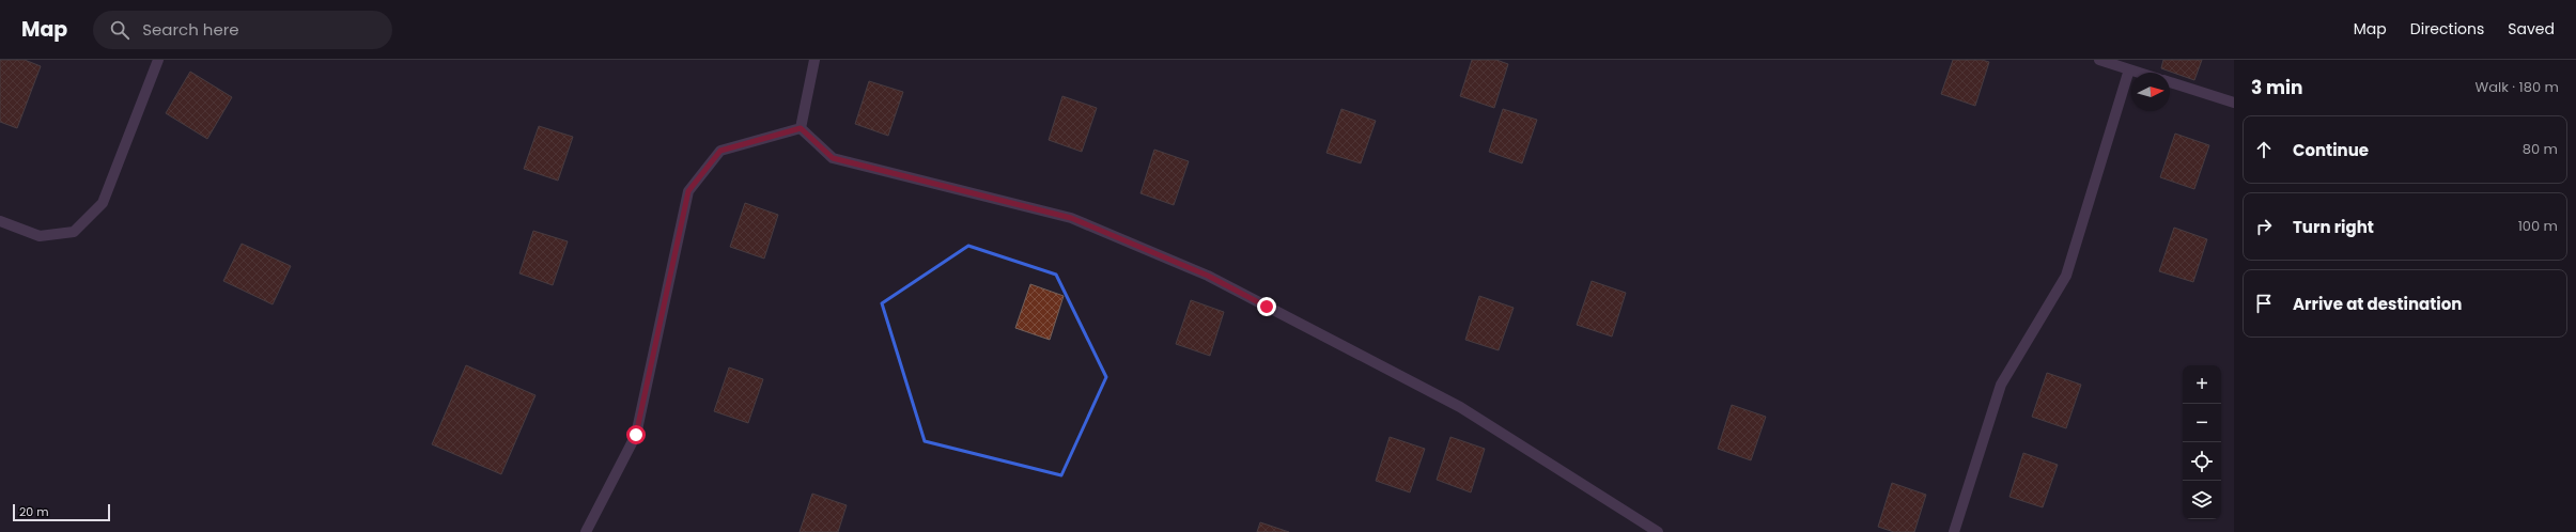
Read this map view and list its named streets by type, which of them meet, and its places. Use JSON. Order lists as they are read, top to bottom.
{
  "scale_bar": "20 m",
  "north": "right",
  "page": {
    "header": "Map",
    "search": "Search here",
    "nav": ["Map", "Directions", "Saved"],
    "heading": ["3 min", "Walk · 180 m"],
    "list": [
      ["Continue", "80 m"],
      ["Turn right", "100 m"],
      "Arrive at destination"
    ],
    "map_buttons": ["+", "−"],
    "scale": "20 m"
  }
}
